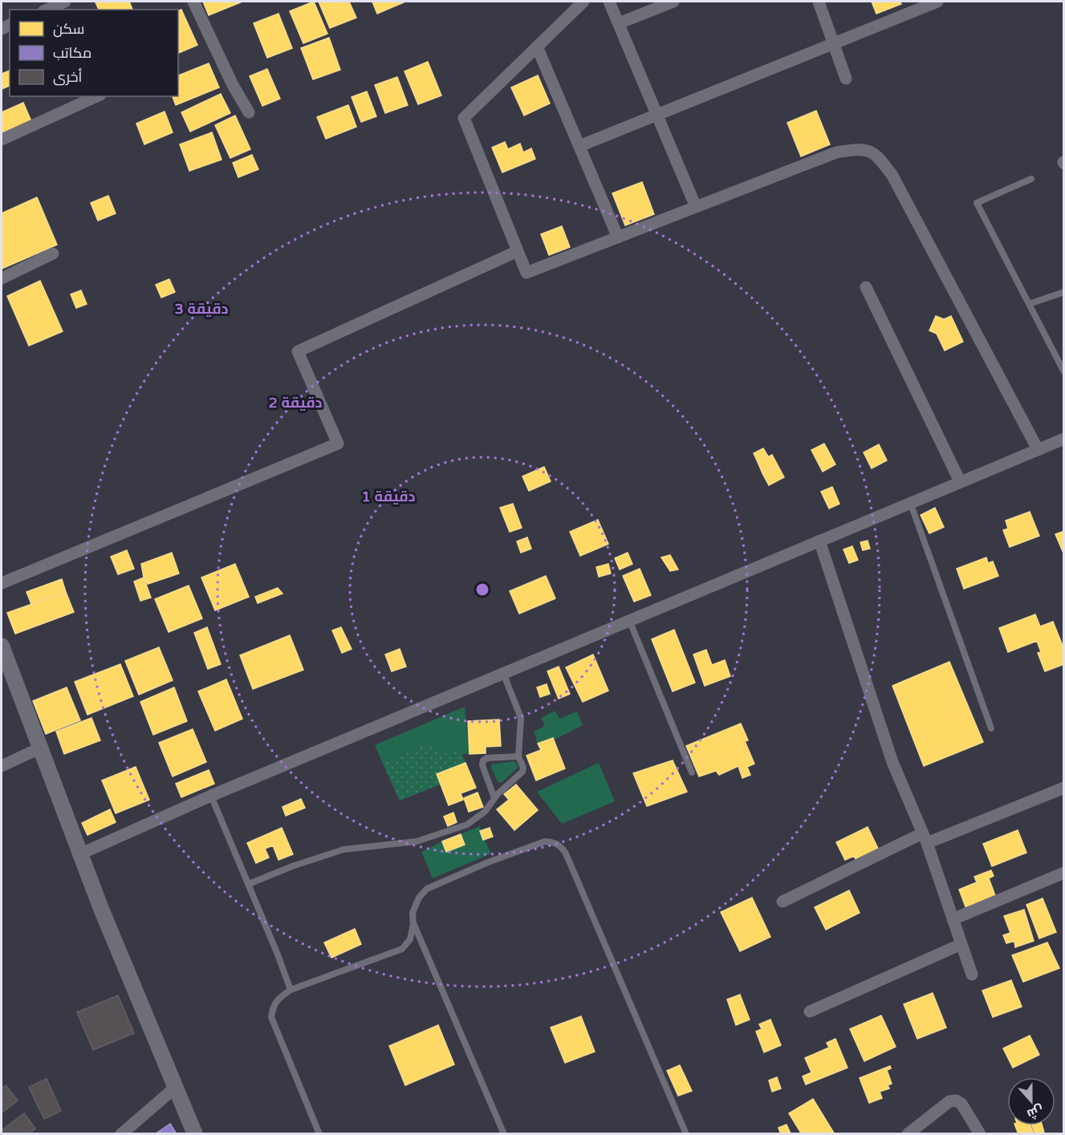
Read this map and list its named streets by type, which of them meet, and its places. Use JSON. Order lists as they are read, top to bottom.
{
  "legend": ["سكن", "مكاتب", "أخرى"],
  "north": "bottom",
  "rings": ["3 دقيقة", "2 دقيقة", "1 دقيقة"]
}
